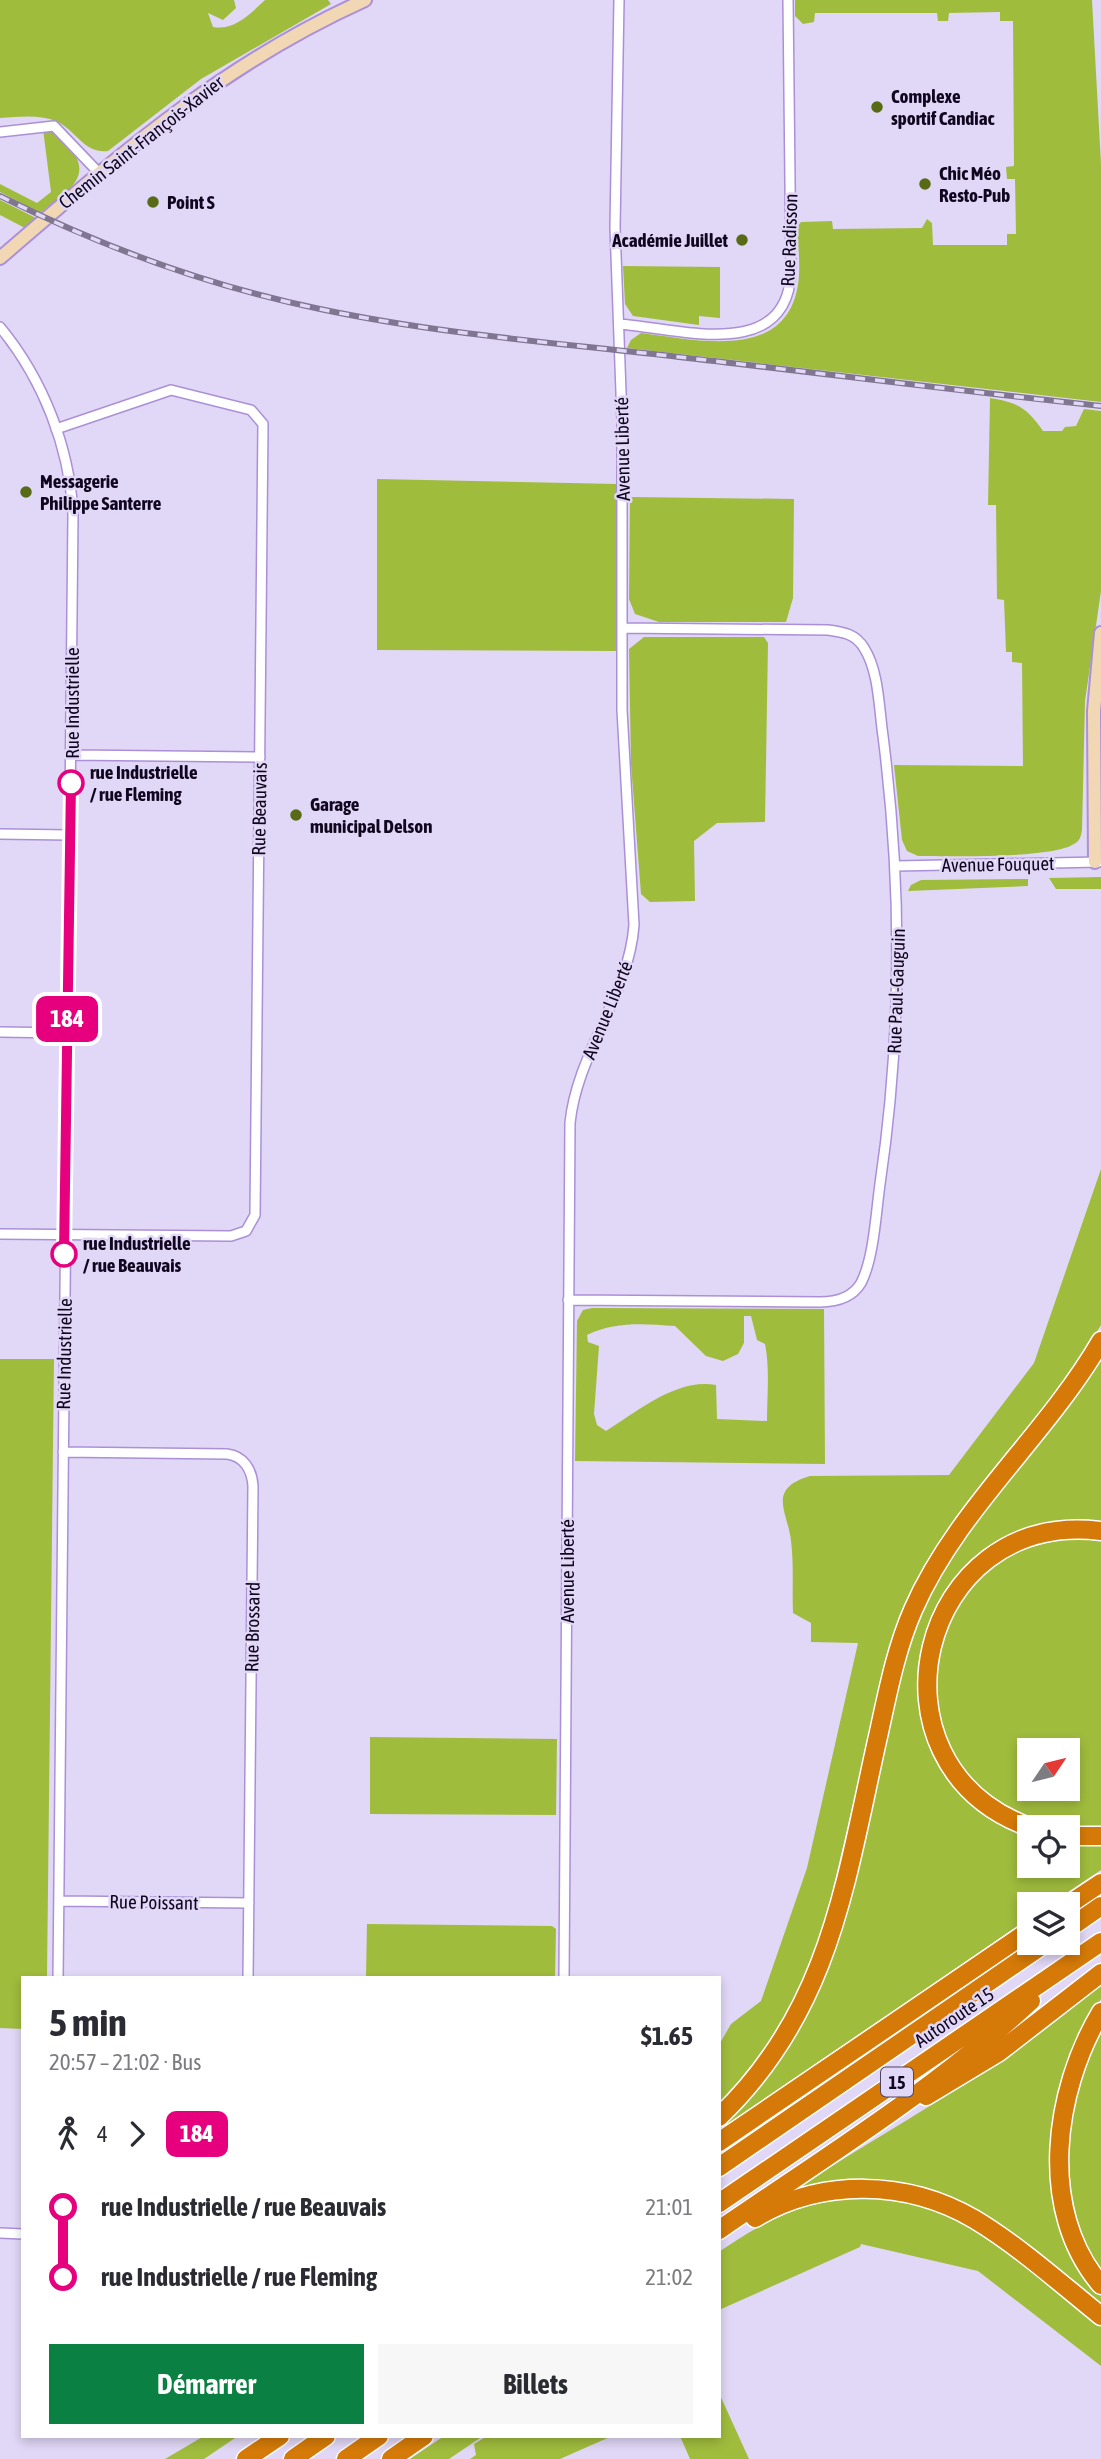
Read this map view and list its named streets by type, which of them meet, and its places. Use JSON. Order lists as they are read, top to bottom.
{
  "streets": {
    "highway": ["Autoroute 15", "15"],
    "street": [
      "Chemin Saint-François-Xavier",
      "Rue Radisson",
      "Avenue Liberté",
      "Rue Industrielle",
      "Rue Beauvais",
      "Avenue Fouquet",
      "Rue Paul-Gauguin",
      "Rue Brossard",
      "Rue Poissant"
    ]
  },
  "crossings": [
    ["Rue Radisson", "Avenue Liberté"],
    ["Avenue Liberté", "Rue Paul-Gauguin"],
    ["Rue Industrielle", "Rue Beauvais"],
    ["Rue Industrielle", "Rue Brossard"],
    ["Rue Industrielle", "Rue Poissant"],
    ["Avenue Fouquet", "Rue Paul-Gauguin"],
    ["Rue Brossard", "Rue Poissant"],
    ["Autoroute 15", "15"]
  ],
  "places": [
    "Complexe sportif Candiac",
    "Chic Méo Resto-Pub",
    "Point S",
    "Académie Juillet",
    "Messagerie Philippe Santerre",
    "rue Industrielle / rue Fleming",
    "Garage municipal Delson",
    "rue Industrielle / rue Beauvais"
  ],
  "lines": ["bus line 184"],
  "north": "top right",
  "page": {
    "on_map": "184",
    "heading": ["5 min", "20:57 – 21:02 · Bus", "$1.65"],
    "legs": ["4", "184"],
    "list": [
      {
        "name": "rue Industrielle / rue Beauvais",
        "value": "21:01"
      },
      {
        "name": "rue Industrielle / rue Fleming",
        "value": "21:02"
      }
    ],
    "buttons": ["Démarrer", "Billets"]
  }
}
